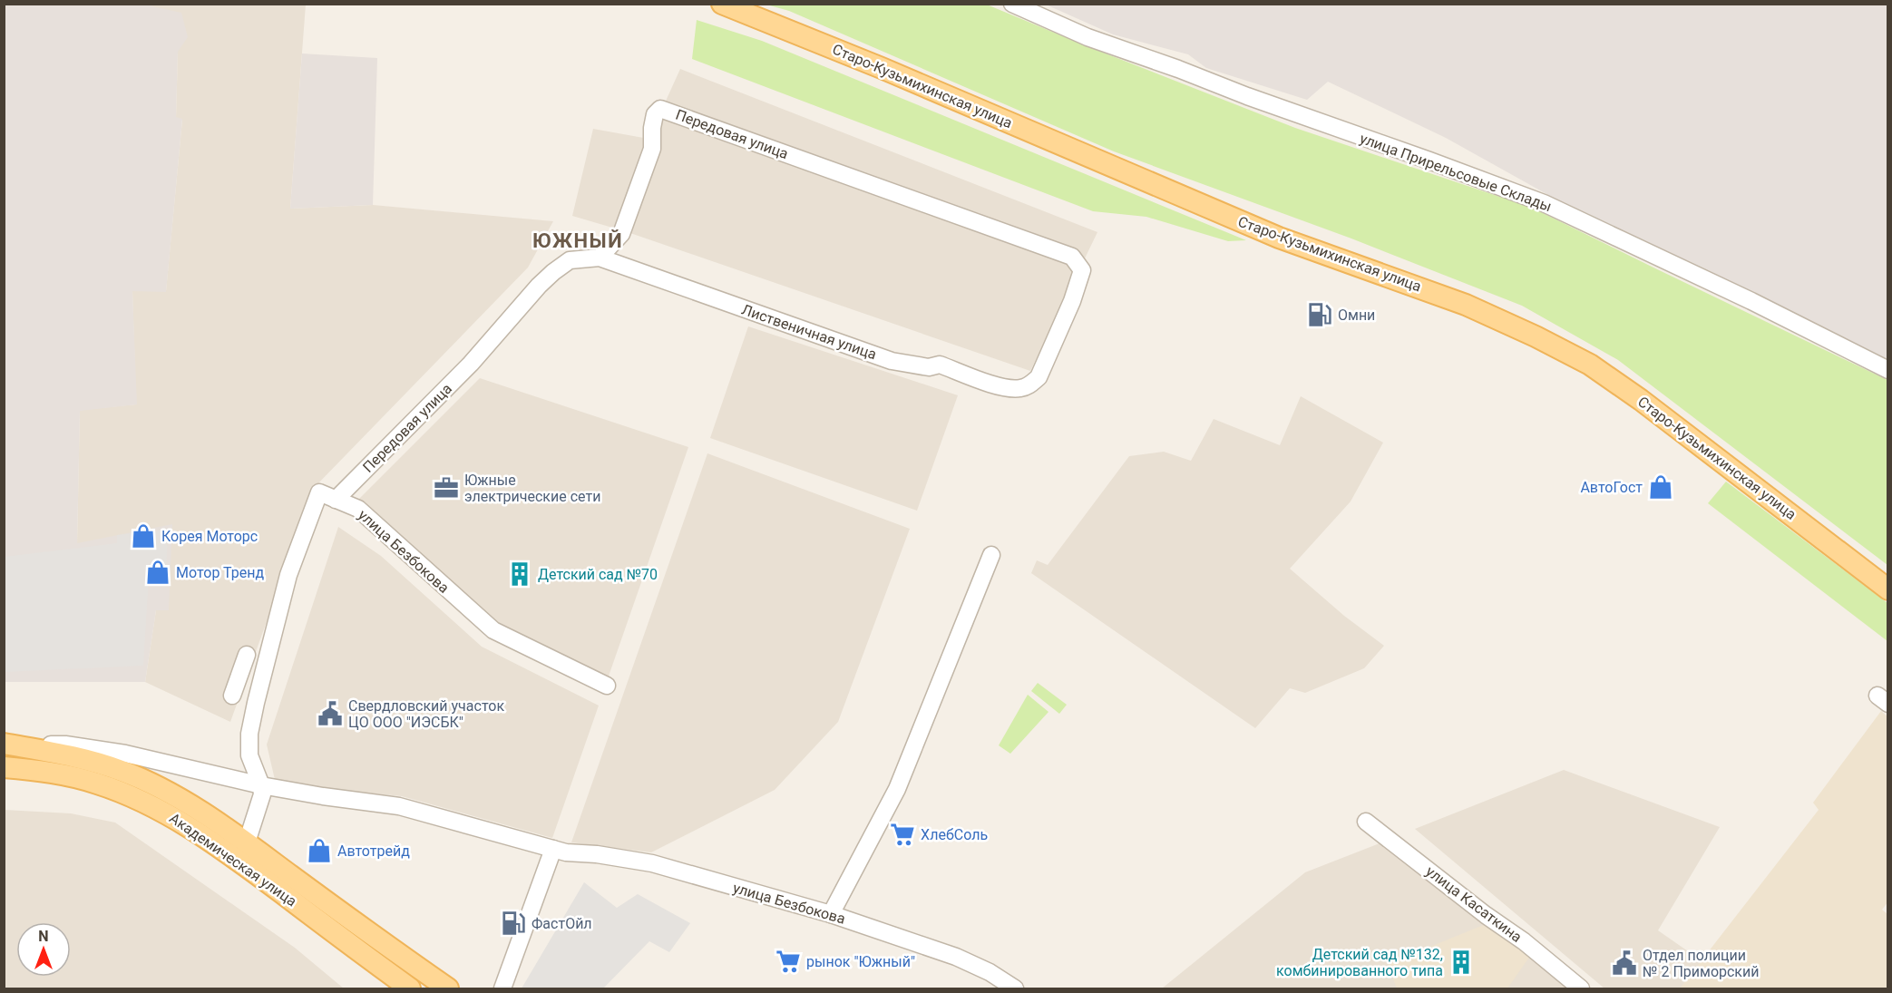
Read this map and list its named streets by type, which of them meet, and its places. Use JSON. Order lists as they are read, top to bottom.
{
  "streets": {
    "main road": ["Старо-Кузьмихинская улица", "Академическая улица"],
    "street": [
      "Передовая улица",
      "улица Прирельсовые Склады",
      "Лиственичная улица",
      "улица Безбокова",
      "улица Касаткина"
    ]
  },
  "crossings": [
    ["Передовая улица", "Лиственичная улица"],
    ["Передовая улица", "улица Безбокова"]
  ],
  "districts": ["ЮЖНЫЙ"],
  "places": {
    "fuel station": ["Омни", "ФастОйл"],
    "shop": [
      "АвтоГост",
      "Корея Моторс",
      "Мотор Тренд",
      "Автотрейд"
    ],
    "office": ["Южные электрические сети"],
    "building": ["Детский сад №70", "Детский сад №132, комбинированного типа"],
    "public building": ["Свердловский участок ЦО ООО \"ИЭСБК\"", "Отдел полиции № 2 Приморский"],
    "supermarket": ["ХлебСоль", "рынок \"Южный\""]
  },
  "north": "top"
}
